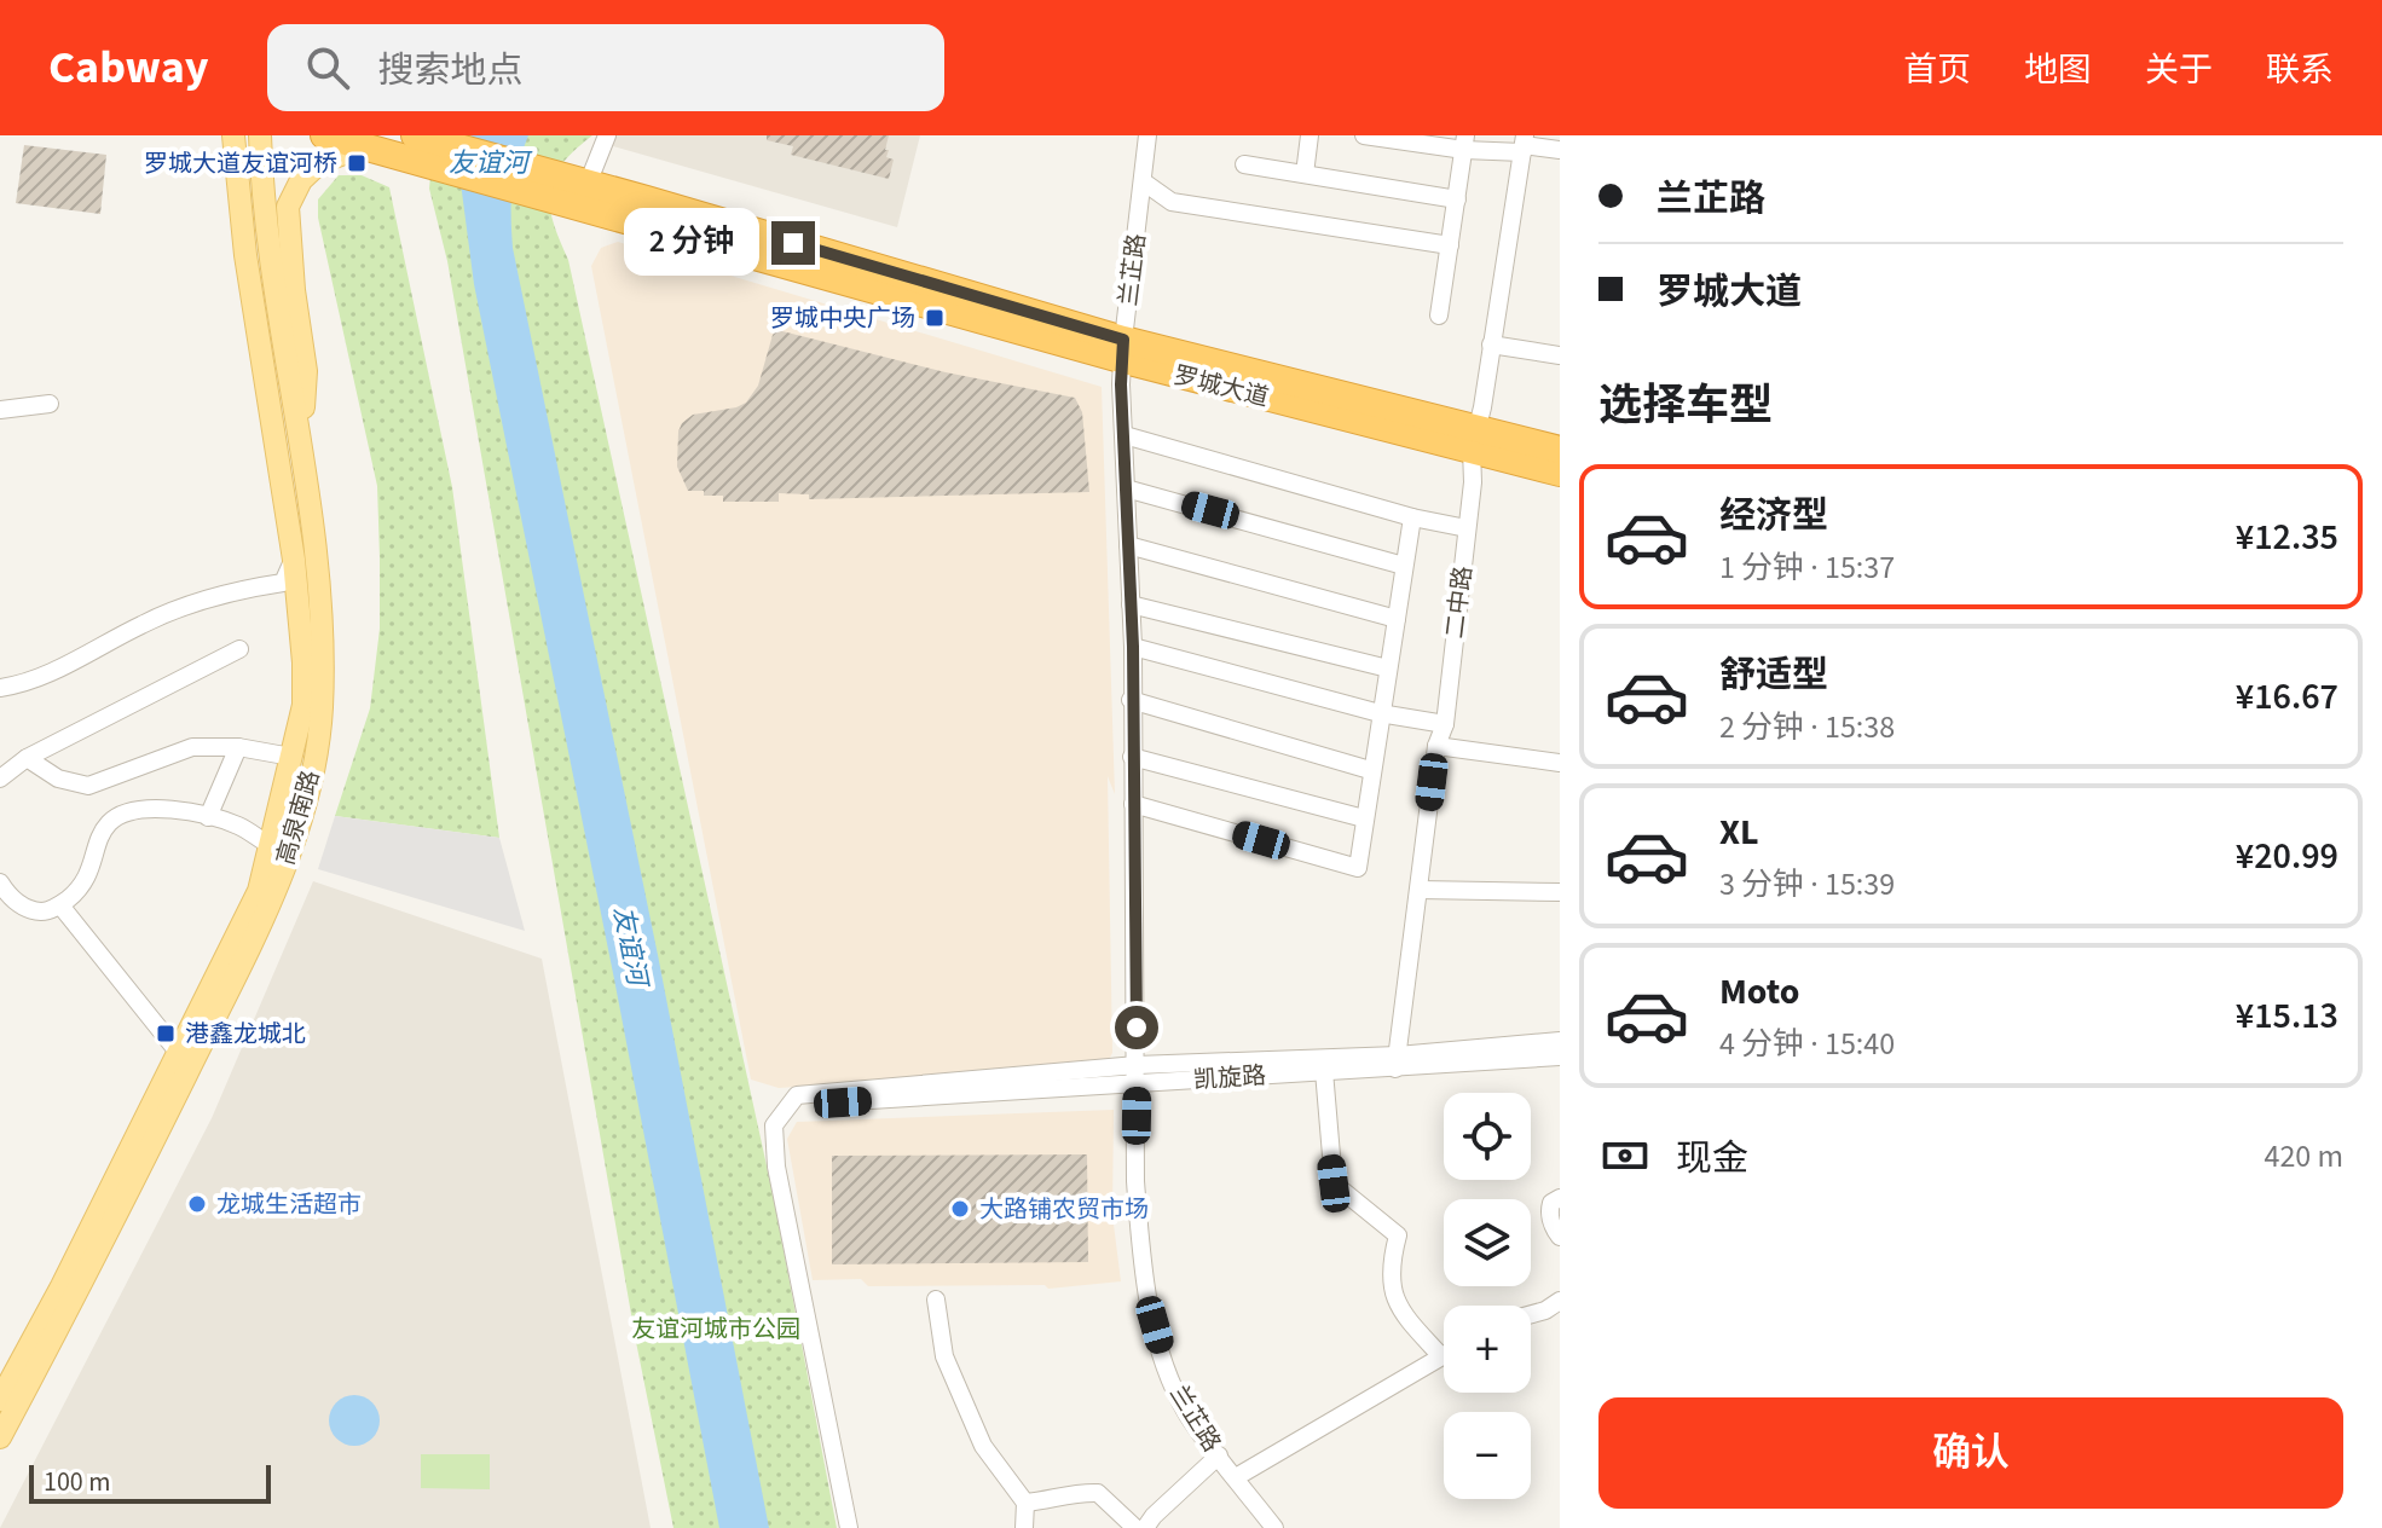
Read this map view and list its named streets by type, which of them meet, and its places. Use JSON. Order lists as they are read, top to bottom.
{
  "streets": {
    "highway": ["罗城大道"],
    "main road": ["高泉南路"],
    "street": ["兰芷路", "二中路", "凯旋路"]
  },
  "crossings": [
    ["兰芷路", "罗城大道"],
    ["兰芷路", "凯旋路"],
    ["罗城大道", "二中路"],
    ["二中路", "凯旋路"]
  ],
  "water": ["友谊河"],
  "parks": ["友谊河城市公园"],
  "places": {
    "transit": ["罗城大道友谊河桥", "罗城中央广场", "港鑫龙城北"],
    "other": ["龙城生活超市", "大路铺农贸市场"]
  },
  "scale_bar": "100 m",
  "page": {
    "header": "Cabway",
    "search": "搜索地点",
    "nav": [
      "首页",
      "地图",
      "关于",
      "联系"
    ],
    "banner": ["兰芷路", "罗城大道"],
    "bubble": "2 分钟",
    "heading": "选择车型",
    "list": [
      {
        "name": "经济型",
        "note": "1 分钟 · 15:37",
        "value": "¥12.35"
      },
      {
        "name": "舒适型",
        "note": "2 分钟 · 15:38",
        "value": "¥16.67"
      },
      {
        "name": "XL",
        "note": "3 分钟 · 15:39",
        "value": "¥20.99"
      },
      {
        "name": "Moto",
        "note": "4 分钟 · 15:40",
        "value": "¥15.13"
      }
    ],
    "map_buttons": ["+", "−"],
    "pay": ["现金", "420 m"],
    "buttons": "确认",
    "scale": "100 m"
  }
}
